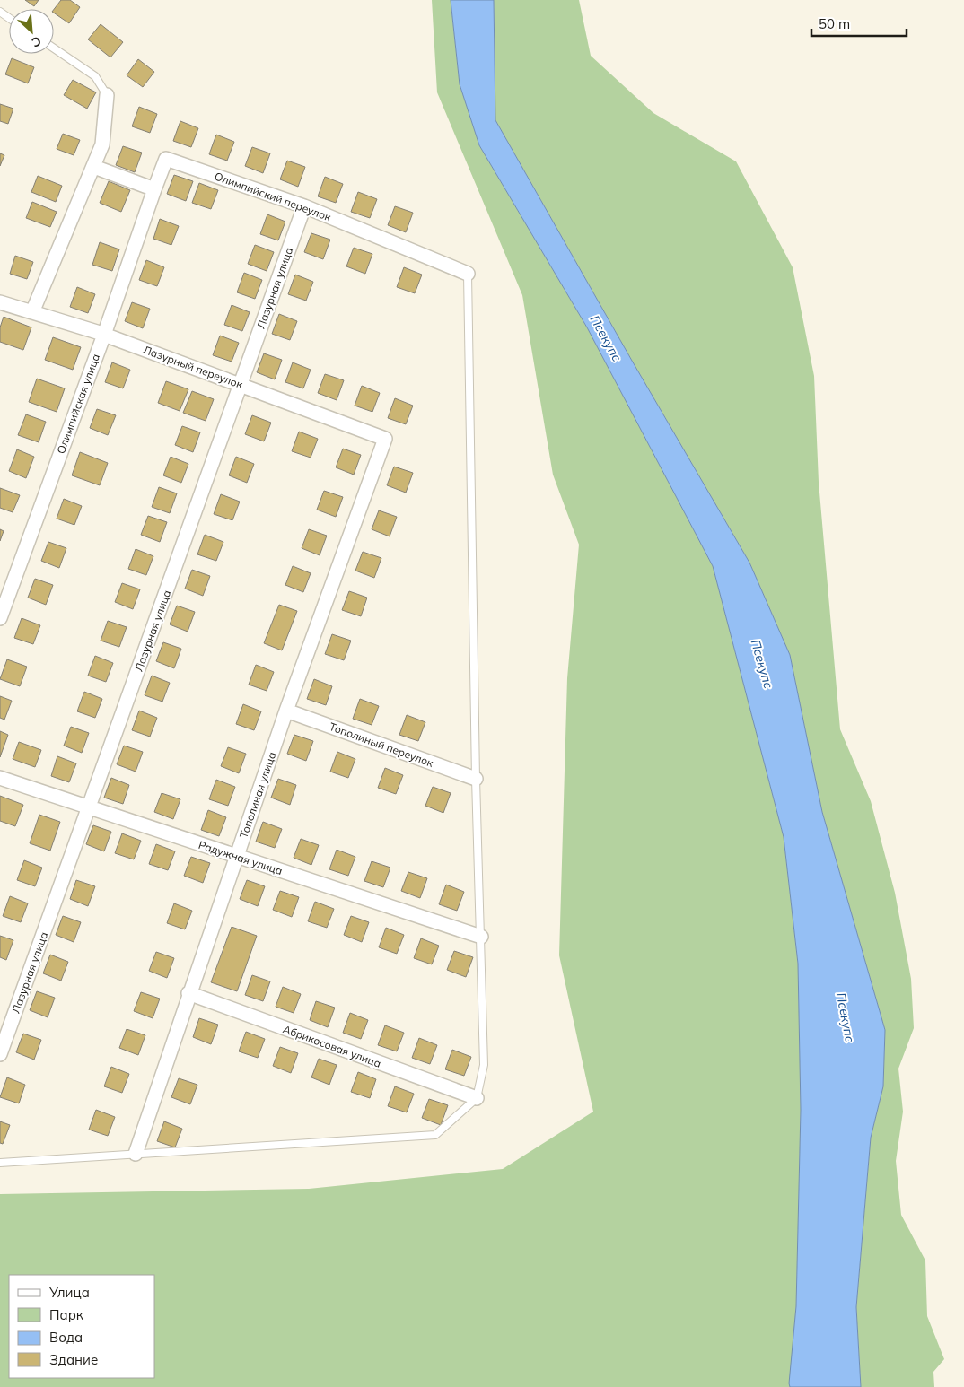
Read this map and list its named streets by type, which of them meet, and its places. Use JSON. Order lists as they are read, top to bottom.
{
  "streets": {
    "street": [
      "Олимпийский переулок",
      "Лазурная улица",
      "Лазурный переулок",
      "Олимпийская улица",
      "Тополиный переулок",
      "Тополиная улица",
      "Радужная улица",
      "Абрикосовая улица"
    ]
  },
  "crossings": [
    ["Олимпийский переулок", "Лазурная улица"],
    ["Олимпийский переулок", "Олимпийская улица"],
    ["Лазурная улица", "Лазурный переулок"],
    ["Лазурная улица", "Радужная улица"],
    ["Лазурный переулок", "Олимпийская улица"],
    ["Лазурный переулок", "Тополиная улица"],
    ["Тополиный переулок", "Тополиная улица"],
    ["Тополиная улица", "Радужная улица"],
    ["Тополиная улица", "Абрикосовая улица"]
  ],
  "water": ["Псекупс"],
  "legend": [
    "Улица",
    "Парк",
    "Вода",
    "Здание"
  ],
  "scale_bar": "50 m",
  "north": "bottom right"
}
